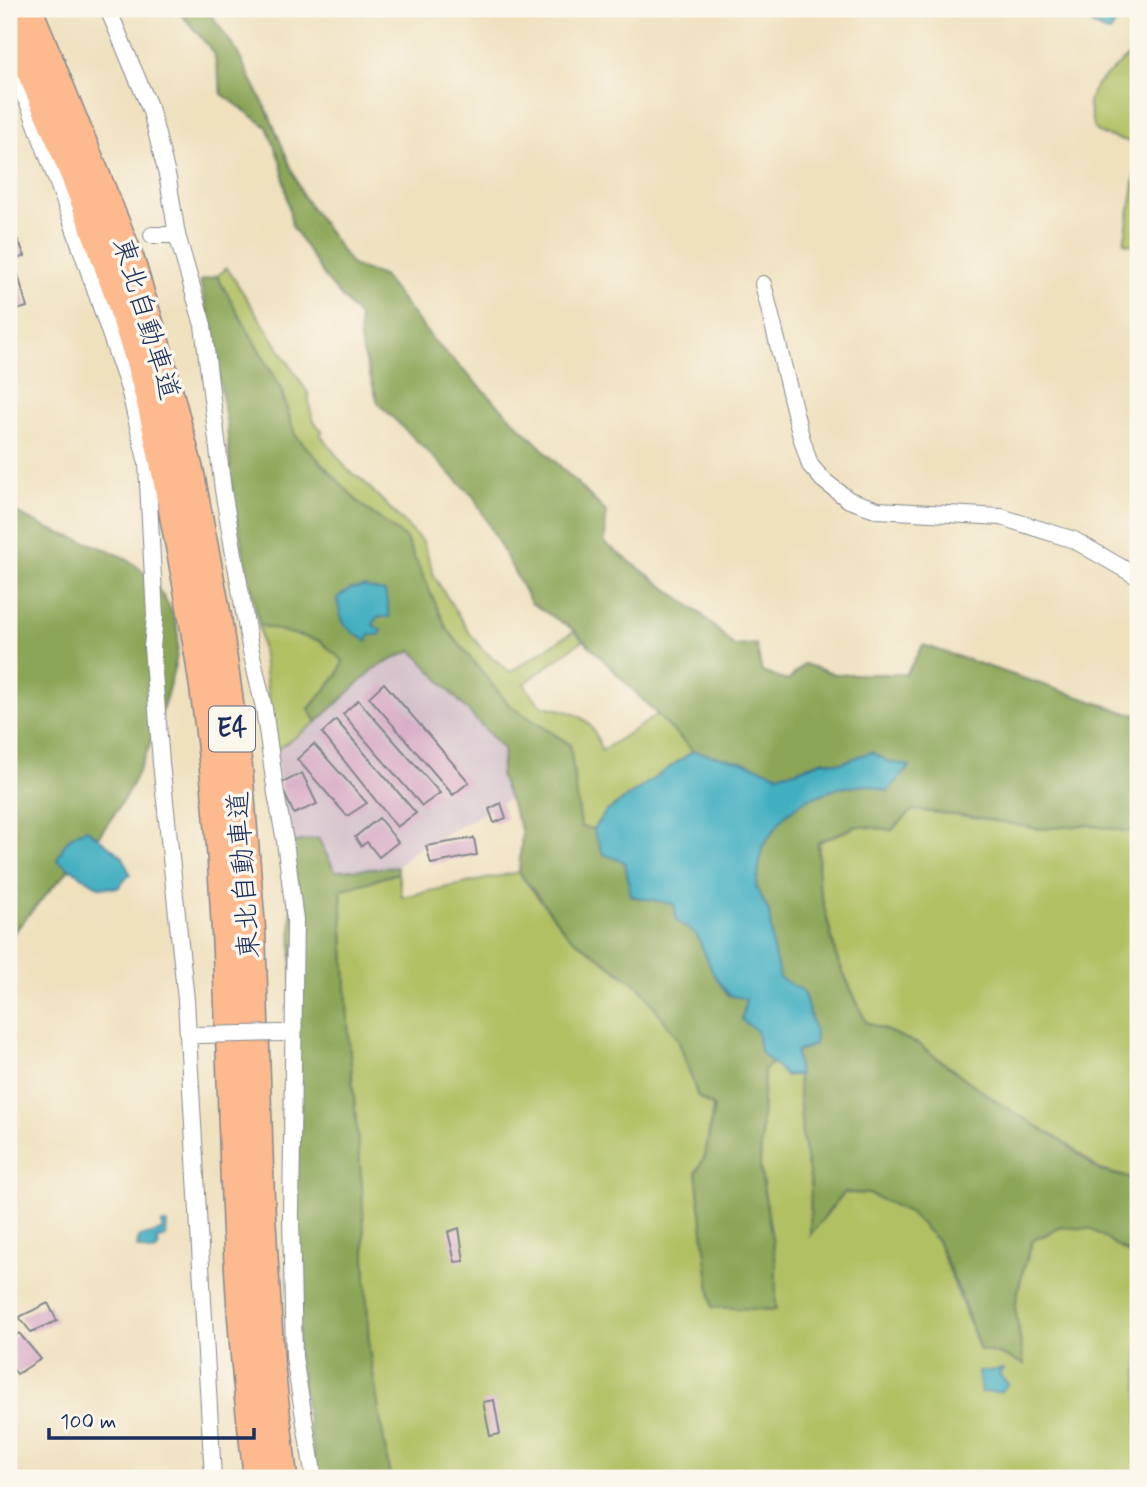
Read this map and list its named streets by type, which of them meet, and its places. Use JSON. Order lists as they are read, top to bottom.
{
  "streets": {
    "highway": ["東北自動車道", "E4"]
  },
  "scale_bar": "100 m"
}
